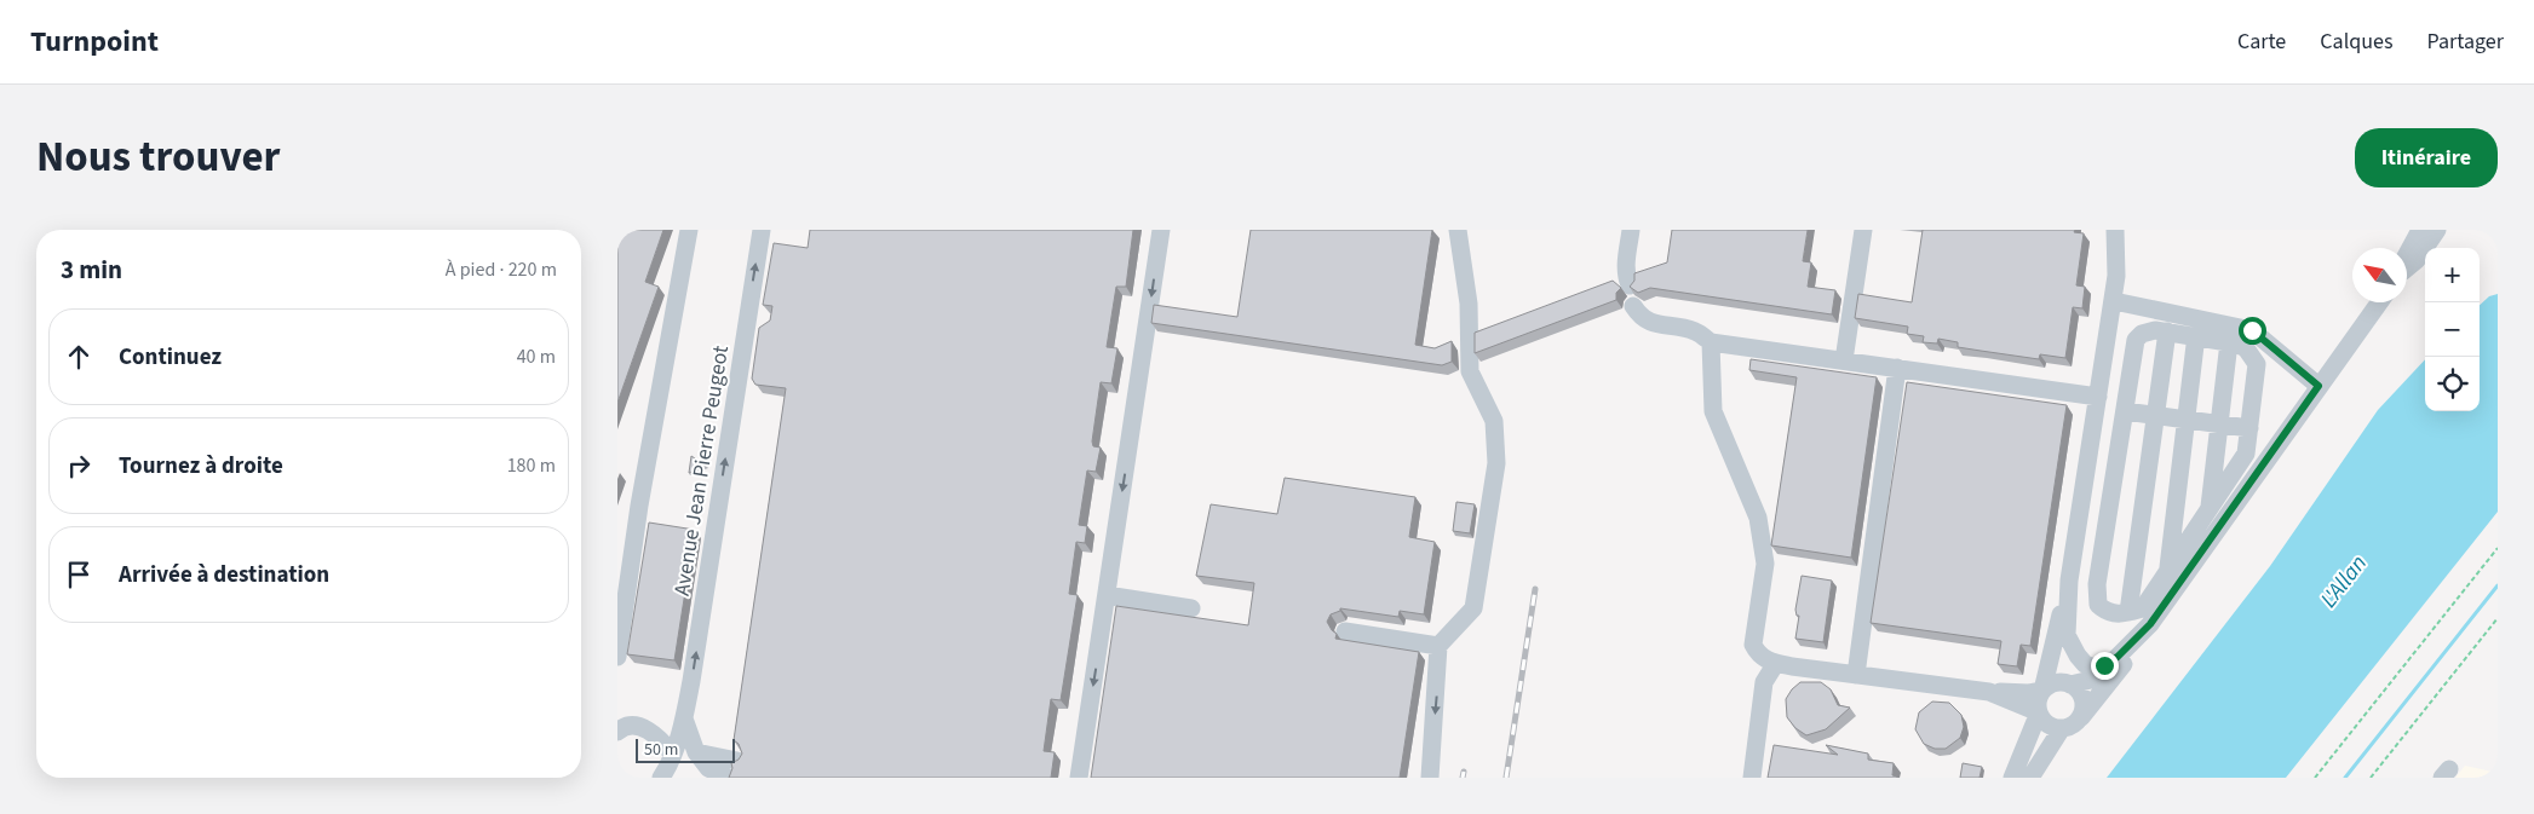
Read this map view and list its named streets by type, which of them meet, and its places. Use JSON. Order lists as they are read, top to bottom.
{
  "streets": {
    "street": ["Avenue Jean Pierre Peugeot"]
  },
  "water": ["L'Allan"],
  "scale_bar": "50 m",
  "north": "top left",
  "page": {
    "header": "Turnpoint",
    "nav": ["Carte", "Calques", "Partager"],
    "title": "Nous trouver",
    "buttons": "Itinéraire",
    "heading": ["3 min", "À pied · 220 m"],
    "map_buttons": ["+", "−"],
    "list": [
      ["Continuez", "40 m"],
      ["Tournez à droite", "180 m"],
      "Arrivée à destination"
    ],
    "scale": "50 m"
  }
}
